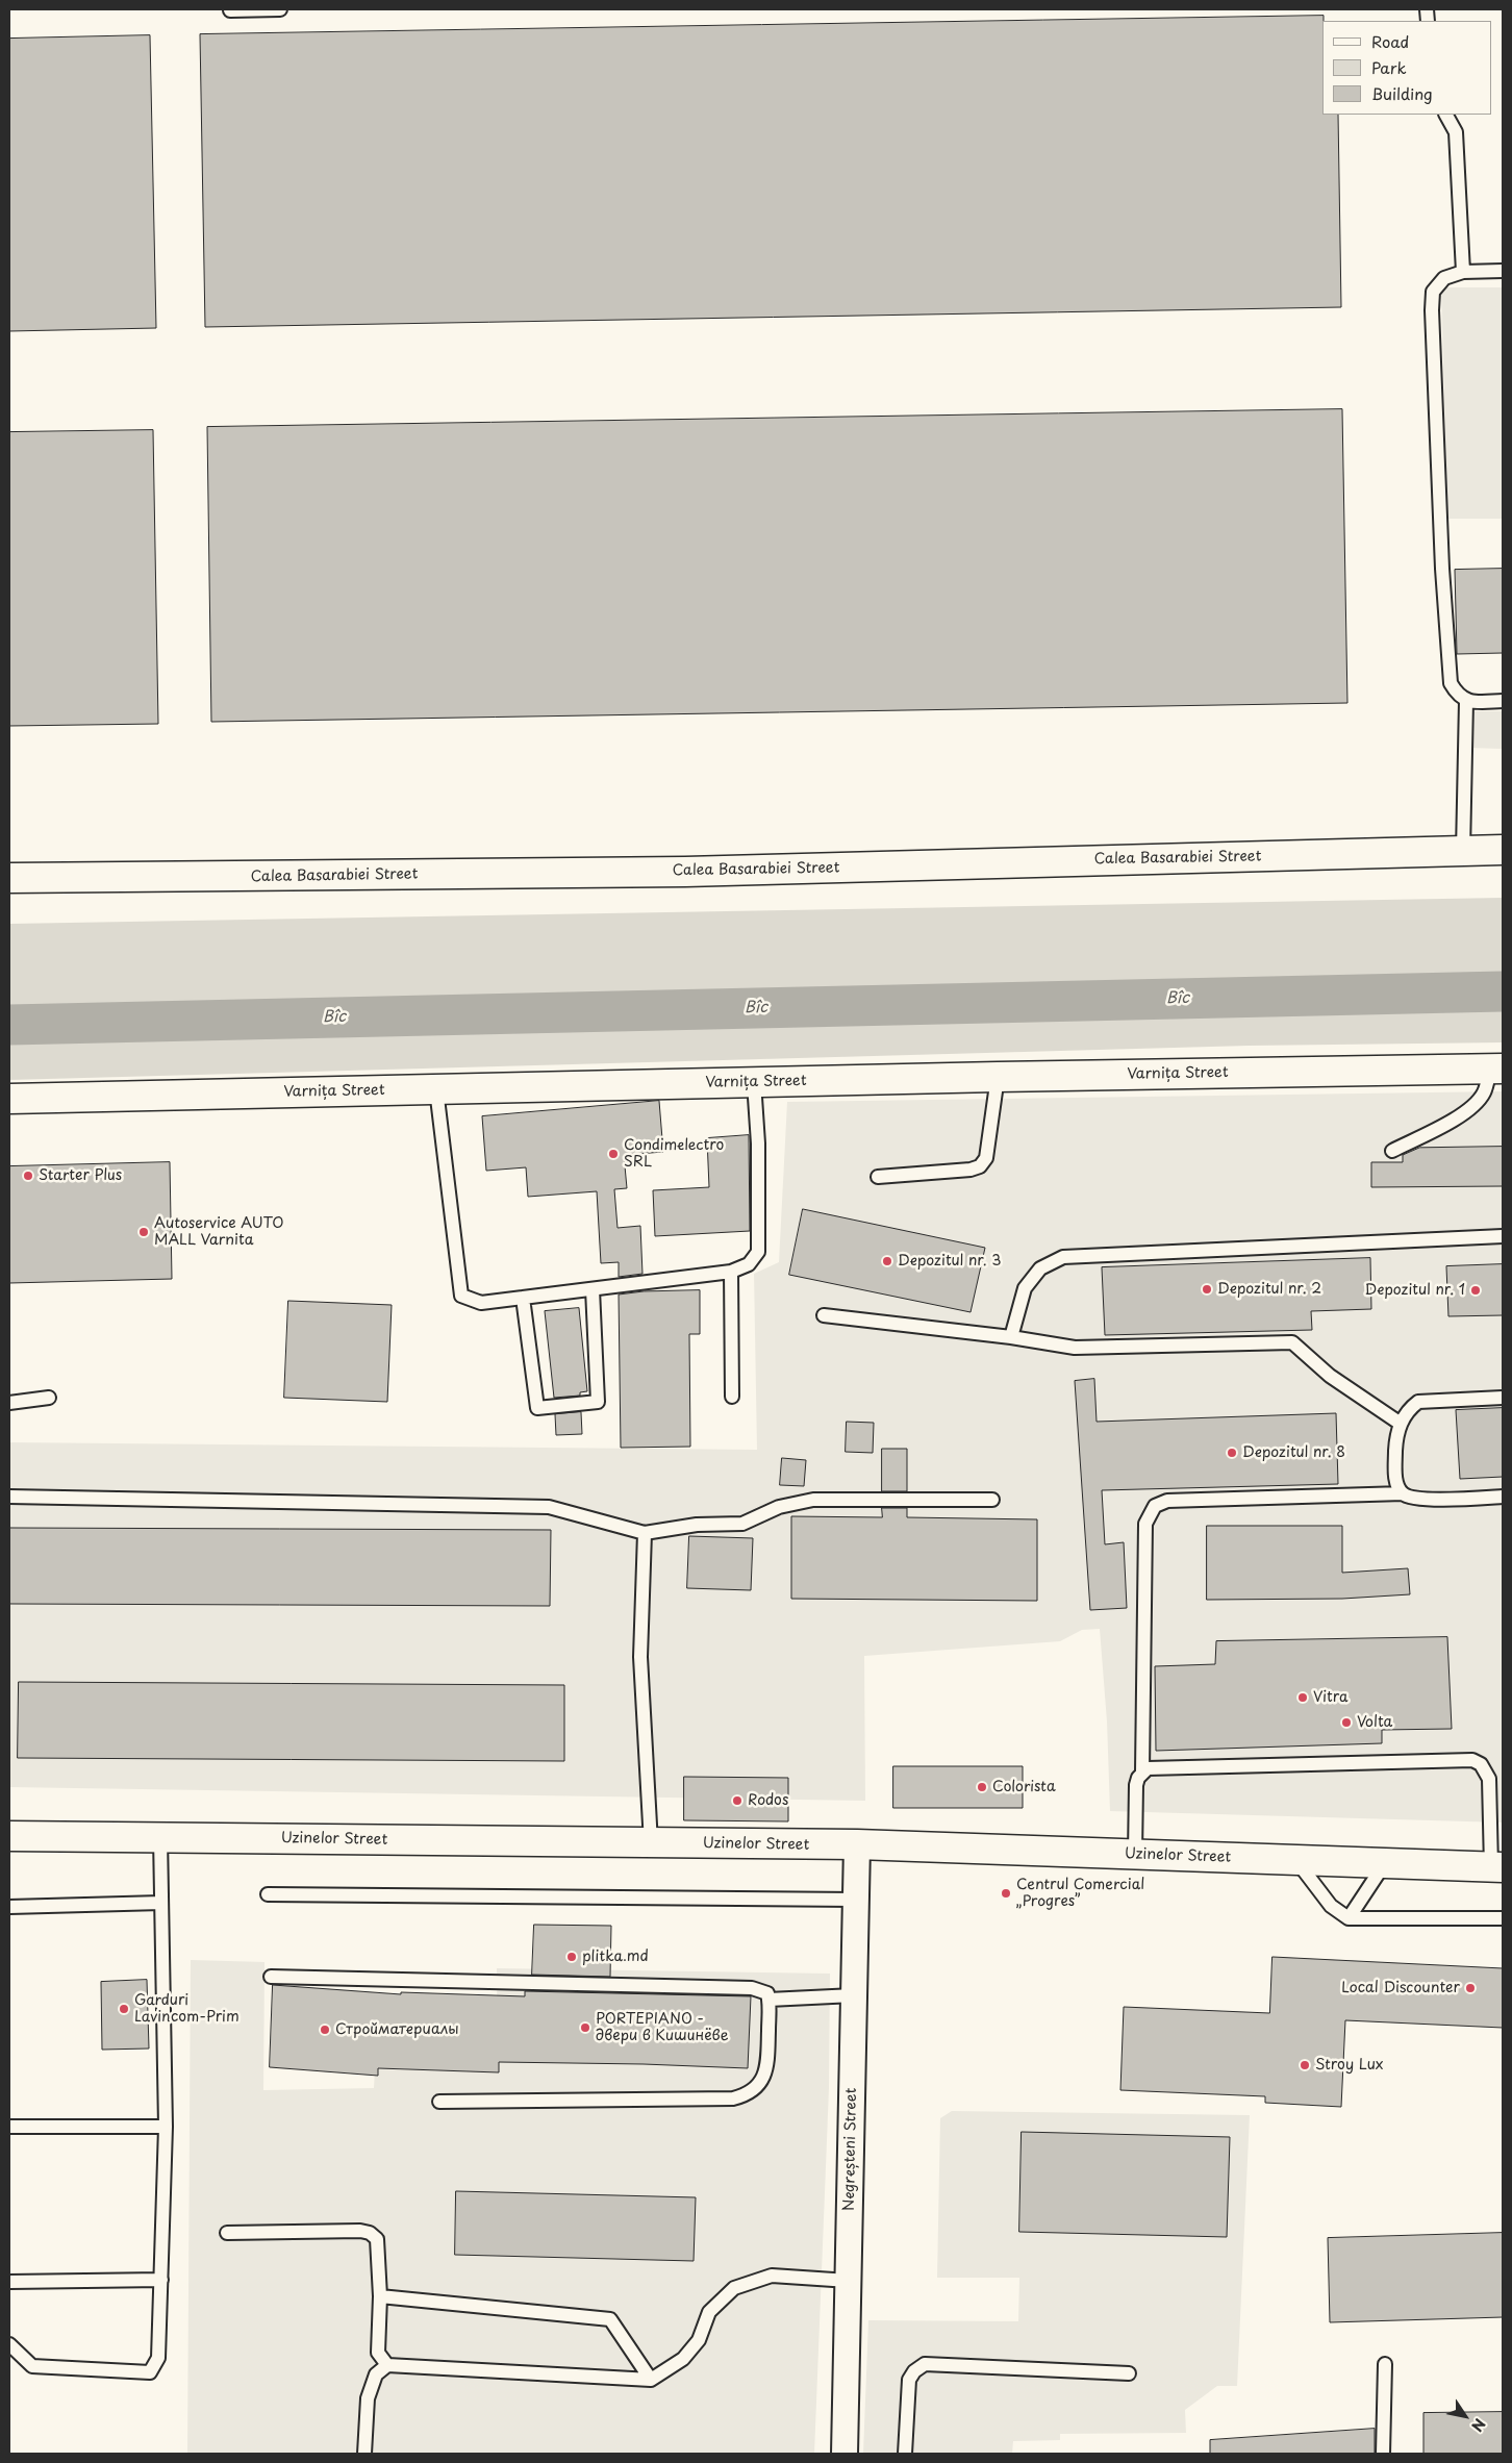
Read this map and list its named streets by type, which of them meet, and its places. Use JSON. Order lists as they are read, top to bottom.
{
  "streets": {
    "main road": ["Calea Basarabiei Street", "Varnița Street", "Uzinelor Street"],
    "street": ["Negreșteni Street"]
  },
  "crossings": [
    ["Uzinelor Street", "Negreșteni Street"]
  ],
  "water": ["Bîc"],
  "places": [
    "Condimelectro SRL",
    "Starter Plus",
    "Autoservice AUTO MALL Varnita",
    "Depozitul nr. 3",
    "Depozitul nr. 2",
    "Depozitul nr. 1",
    "Depozitul nr. 8",
    "Vitra",
    "Volta",
    "Colorista",
    "Rodos",
    "Centrul Comercial „Progres”",
    "plitka.md",
    "Local Discounter",
    "Garduri Lavincom-Prim",
    "PORTEPIANO - двери в Кишинёве",
    "Стройматериалы",
    "Stroy Lux"
  ],
  "legend": ["Road", "Park", "Building"],
  "north": "bottom right"
}
